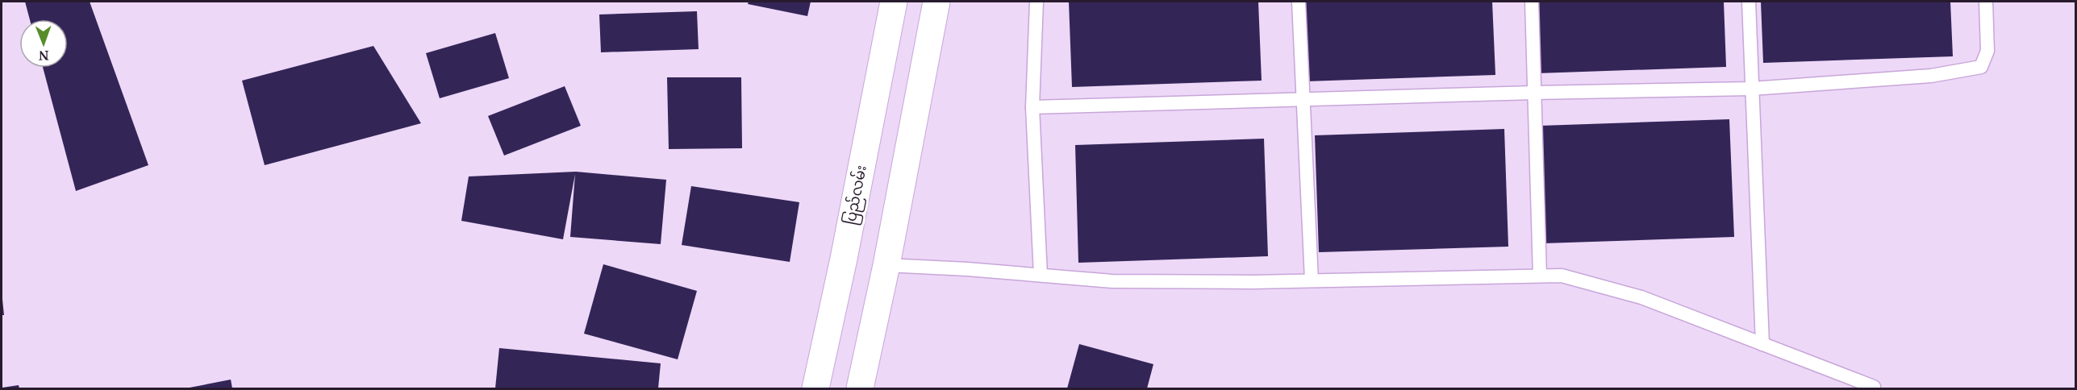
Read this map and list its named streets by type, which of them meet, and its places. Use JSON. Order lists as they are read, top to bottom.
{
  "streets": {
    "highway": ["ပြည်လမ်း"]
  },
  "north": "bottom"
}
